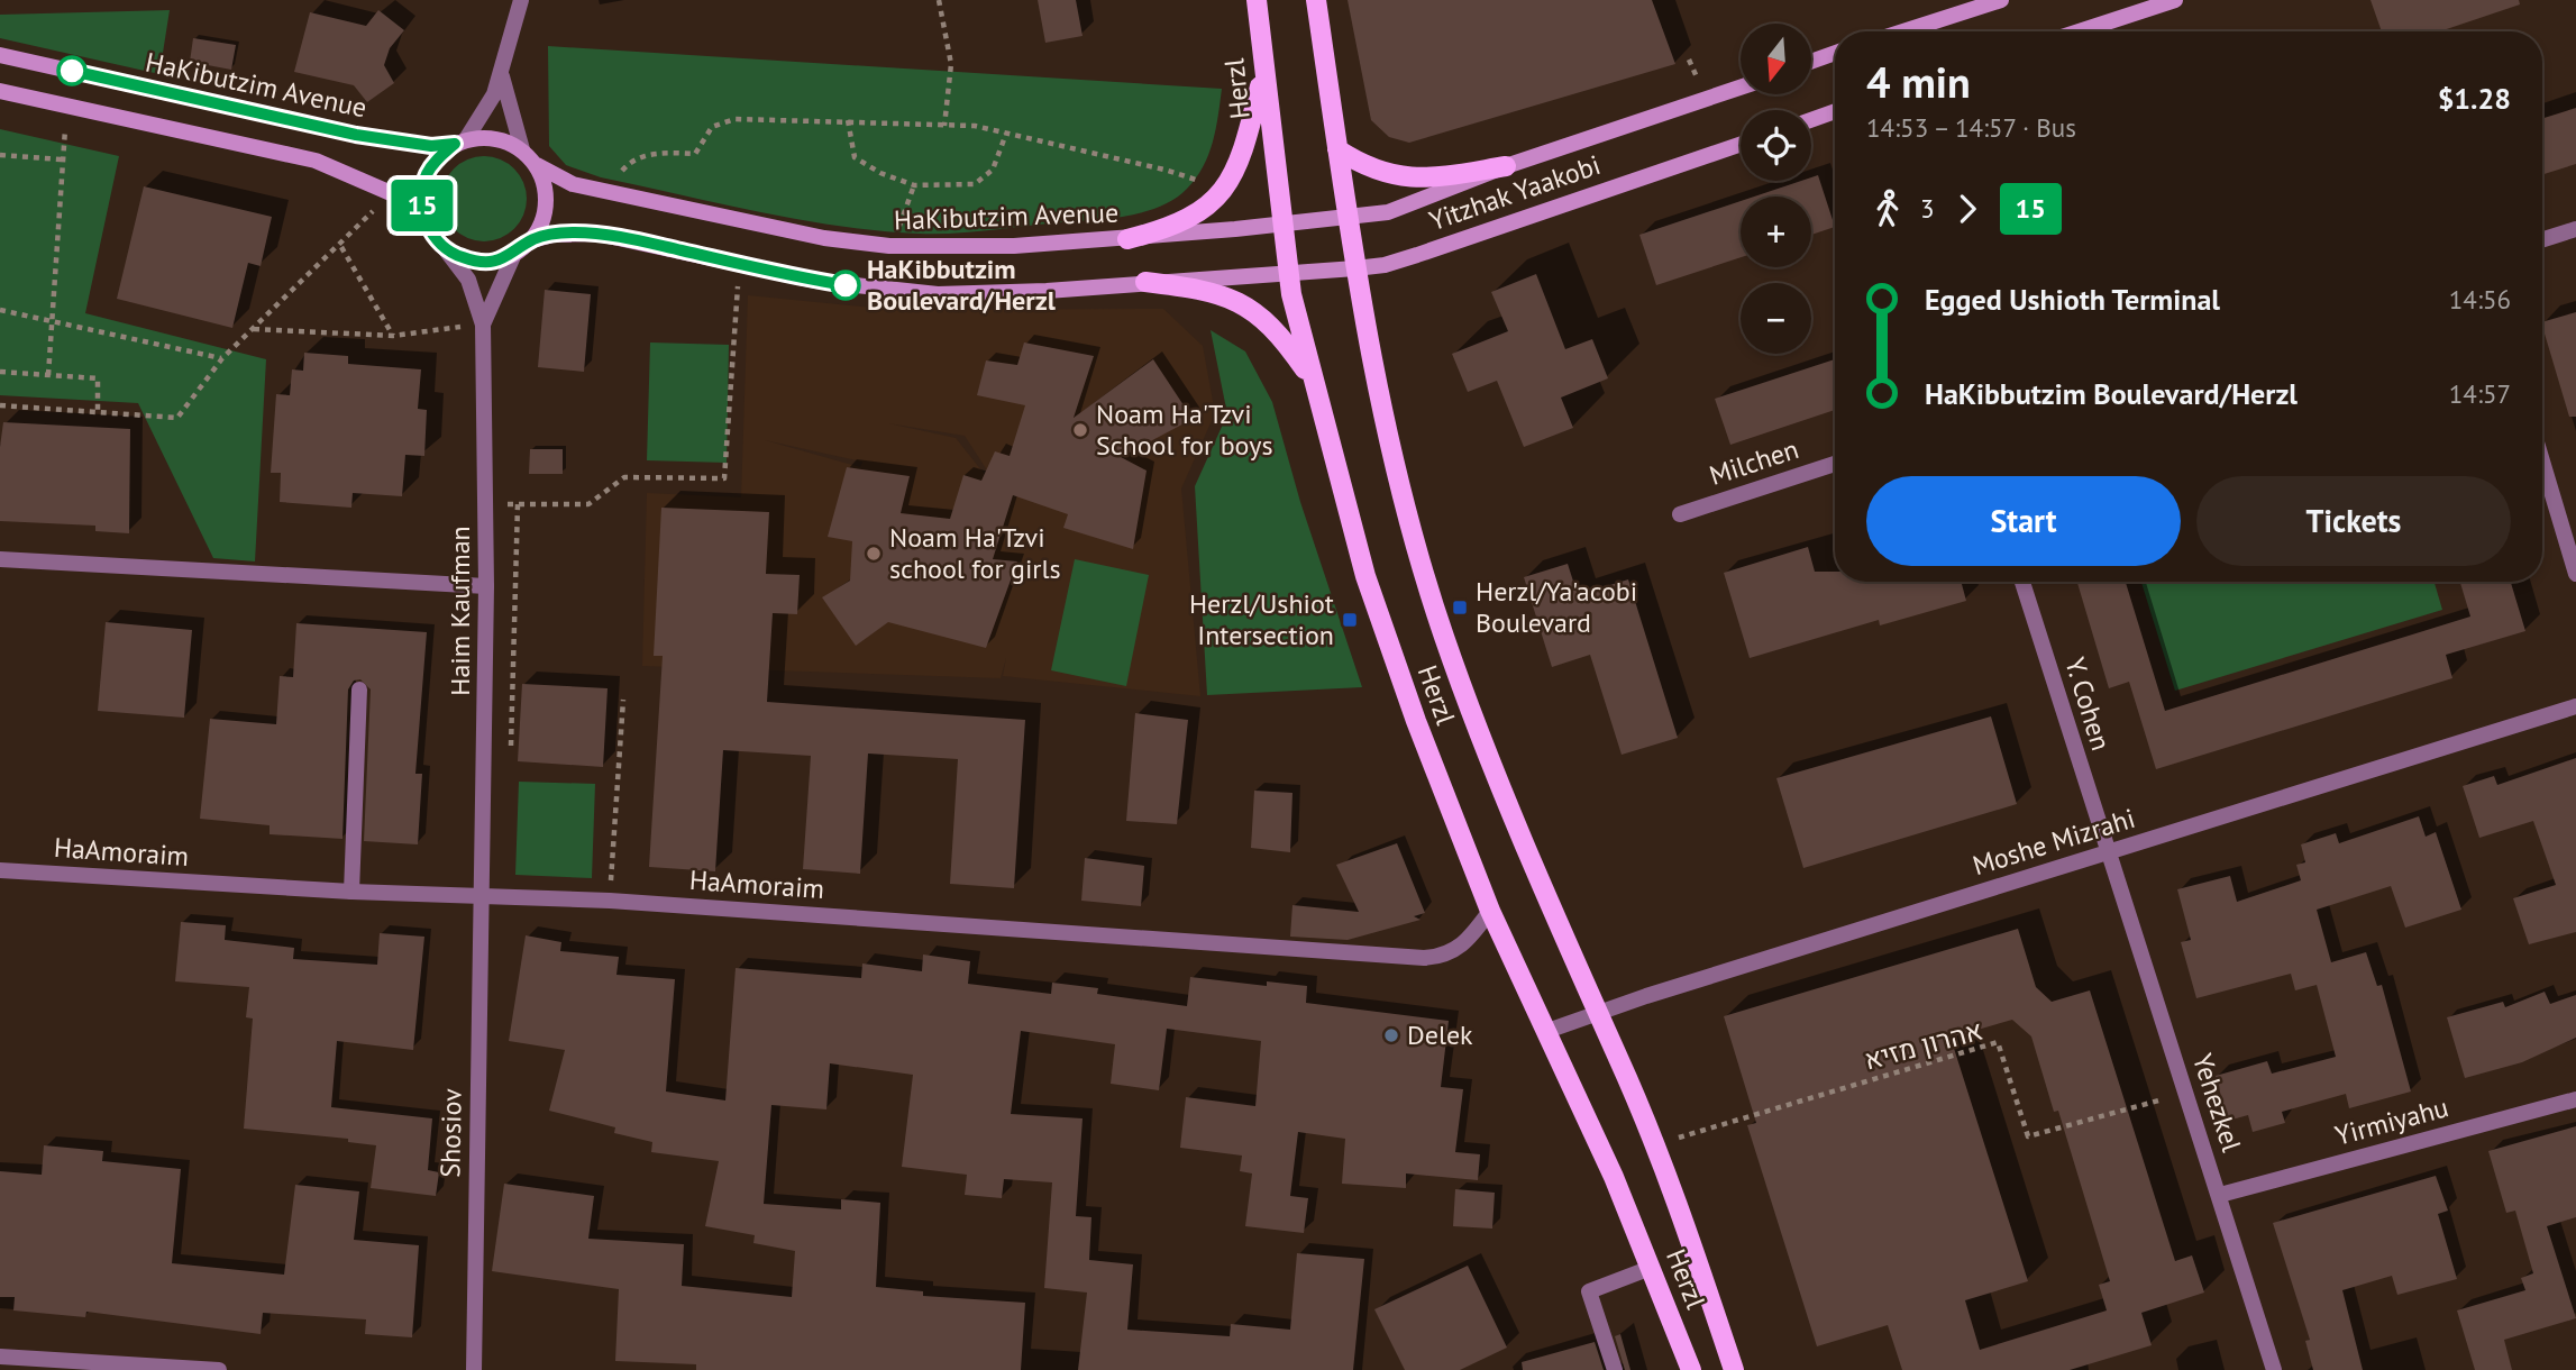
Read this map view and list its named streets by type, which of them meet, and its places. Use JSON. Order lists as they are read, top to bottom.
{
  "streets": {
    "main road": ["Herzl"],
    "street": [
      "HaKibutzim Avenue",
      "Yitzhak Yaakobi",
      "Milchen",
      "Haim Kaufman",
      "Y. Cohen",
      "Moshe Mizrahi",
      "HaAmoraim",
      "Yehezkel",
      "Yirmiyahu",
      "Shosiov"
    ],
    "path": ["אהרון מזיא"]
  },
  "crossings": [
    ["HaKibutzim Avenue", "Herzl"],
    ["HaKibutzim Avenue", "Yitzhak Yaakobi"],
    ["HaKibutzim Avenue", "Haim Kaufman"],
    ["Herzl", "Yitzhak Yaakobi"],
    ["Herzl", "Moshe Mizrahi"],
    ["Herzl", "HaAmoraim"],
    ["Herzl", "אהרון מזיא"],
    ["Haim Kaufman", "HaAmoraim"],
    ["Haim Kaufman", "Shosiov"],
    ["Y. Cohen", "Moshe Mizrahi"],
    ["Y. Cohen", "Yehezkel"],
    ["Moshe Mizrahi", "Yehezkel"],
    ["HaAmoraim", "Shosiov"],
    ["אהרון מזיא", "Yehezkel"],
    ["Yehezkel", "Yirmiyahu"]
  ],
  "places": {
    "other": [
      "HaKibbutzim Boulevard/Herzl",
      "Noam Ha'Tzvi School for boys",
      "Noam Ha'Tzvi school for girls",
      "Delek"
    ],
    "transit": ["Herzl/Ya'acobi Boulevard", "Herzl/Ushiot Intersection"]
  },
  "lines": ["bus line 15"],
  "north": "bottom",
  "page": {
    "on_map": "15",
    "map_buttons": ["+", "−"],
    "heading": ["4 min", "14:53 – 14:57 · Bus", "$1.28"],
    "legs": ["3", "15"],
    "list": [
      {
        "name": "Egged Ushioth Terminal",
        "value": "14:56"
      },
      {
        "name": "HaKibbutzim Boulevard/Herzl",
        "value": "14:57"
      }
    ],
    "buttons": ["Start", "Tickets"]
  }
}
